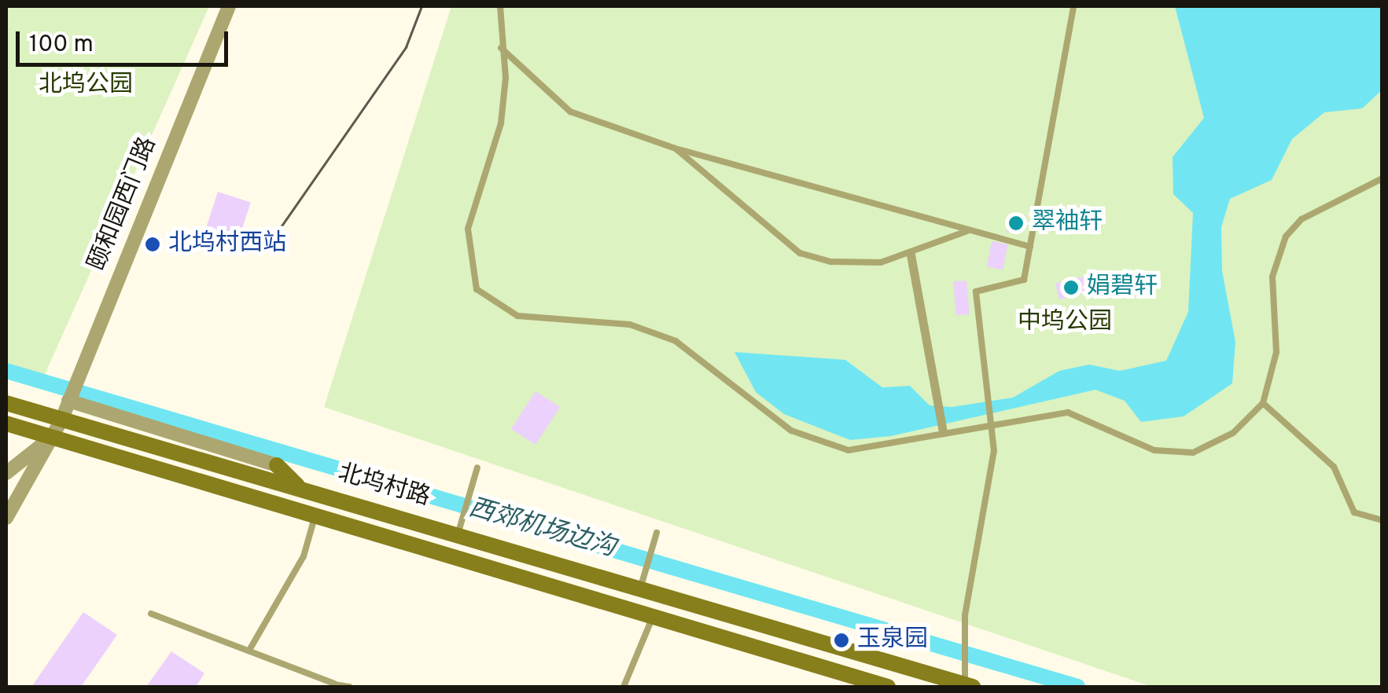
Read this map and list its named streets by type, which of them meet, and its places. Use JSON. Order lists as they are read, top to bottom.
{
  "streets": {
    "main road": ["北坞村路"],
    "street": ["颐和园西门路"]
  },
  "crossings": [
    ["颐和园西门路", "北坞村路"]
  ],
  "water": ["西郊机场边沟"],
  "parks": ["北坞公园", "中坞公园"],
  "places": [
    "翠袖轩",
    "北坞村西站",
    "娟碧轩",
    "玉泉园"
  ],
  "scale_bar": "100 m"
}
